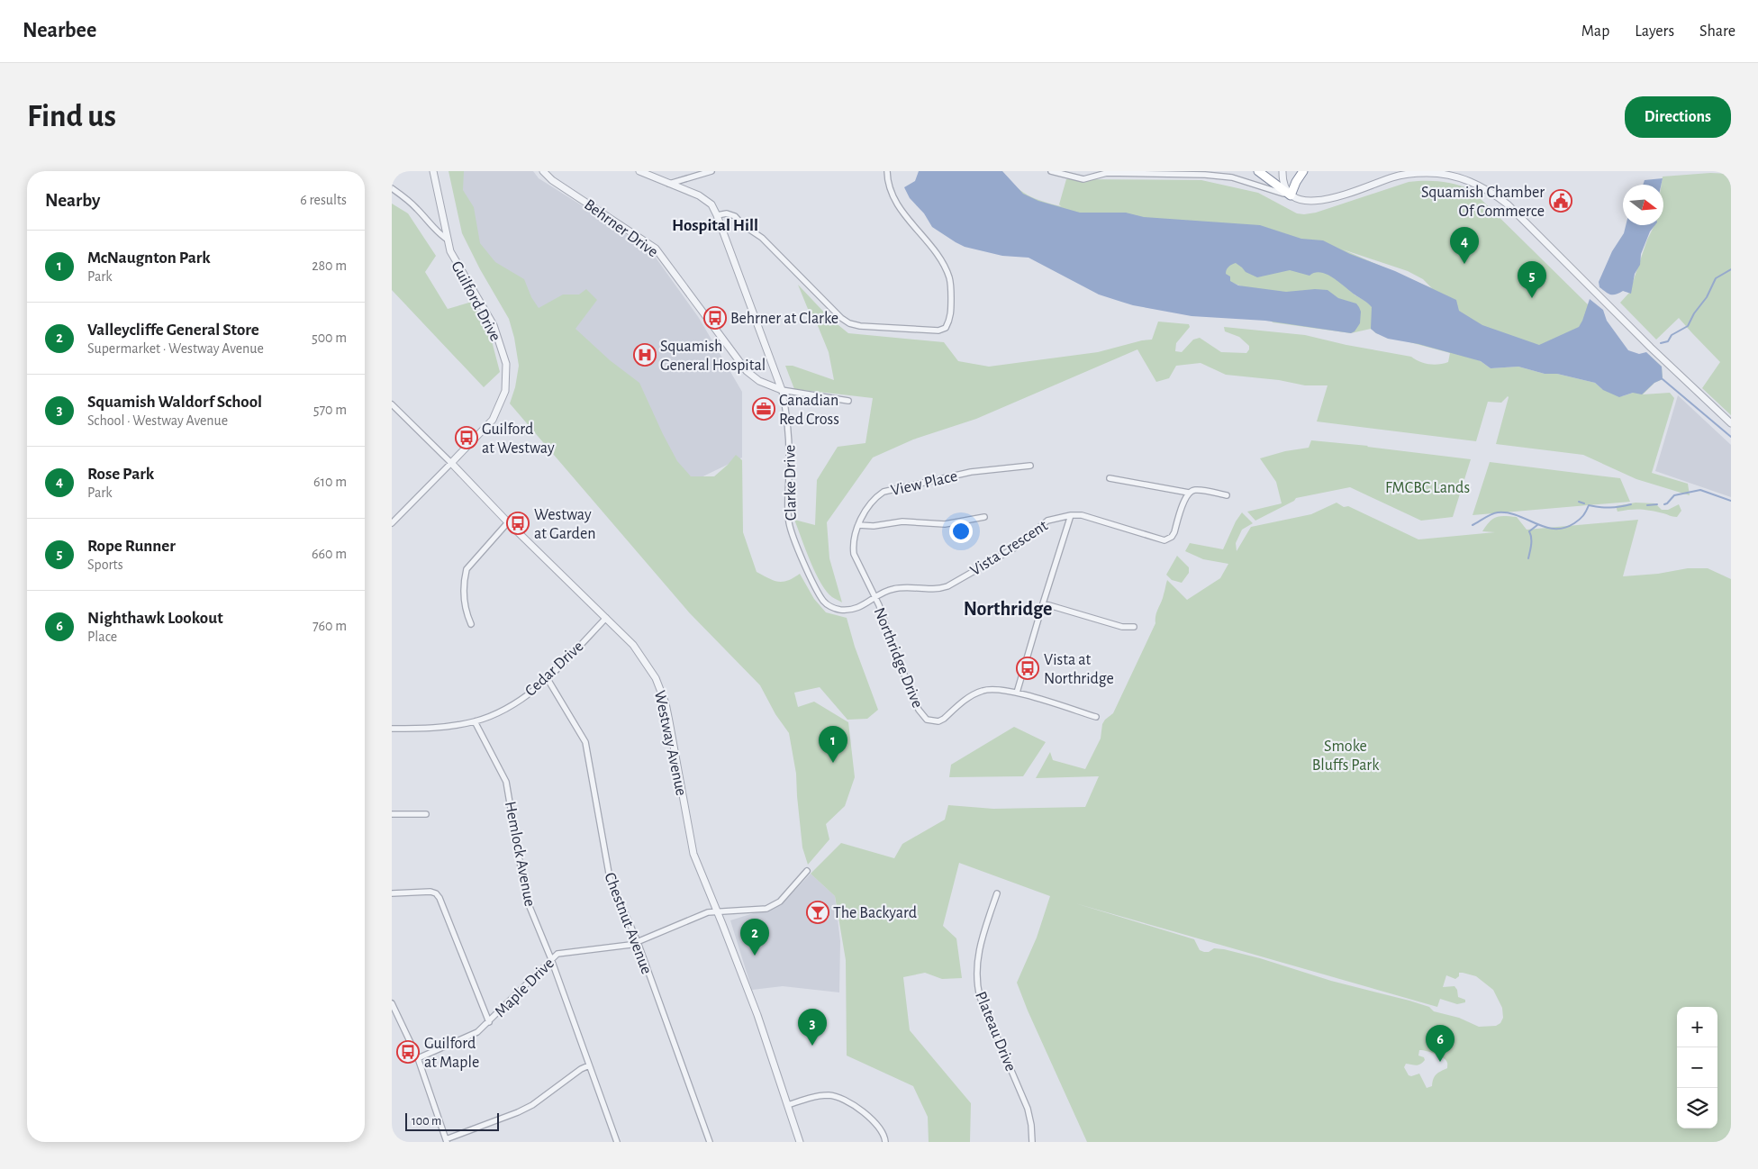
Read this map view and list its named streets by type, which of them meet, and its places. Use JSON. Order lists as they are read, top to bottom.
{
  "streets": {
    "street": [
      "Behrner Drive",
      "Guilford Drive",
      "Clarke Drive",
      "View Place",
      "Vista Crescent",
      "Northridge Drive",
      "Cedar Drive",
      "Westway Avenue",
      "Hemlock Avenue",
      "Chestnut Avenue",
      "Maple Drive",
      "Plateau Drive"
    ]
  },
  "crossings": [
    ["Behrner Drive", "Clarke Drive"],
    ["Guilford Drive", "Westway Avenue"],
    ["Clarke Drive", "View Place"],
    ["Clarke Drive", "Vista Crescent"],
    ["Clarke Drive", "Northridge Drive"],
    ["View Place", "Vista Crescent"],
    ["View Place", "Northridge Drive"],
    ["Vista Crescent", "Northridge Drive"],
    ["Cedar Drive", "Westway Avenue"],
    ["Cedar Drive", "Hemlock Avenue"],
    ["Cedar Drive", "Chestnut Avenue"],
    ["Westway Avenue", "Maple Drive"],
    ["Hemlock Avenue", "Maple Drive"],
    ["Chestnut Avenue", "Maple Drive"]
  ],
  "districts": ["Hospital Hill", "Northridge"],
  "parks": ["FMCBC Lands", "Smoke Bluffs Park"],
  "places": {
    "public building": ["Squamish Chamber Of Commerce"],
    "bus stop": [
      "Behrner at Clarke",
      "Guilford at Westway",
      "Westway at Garden",
      "Vista at Northridge",
      "Guilford at Maple"
    ],
    "hospital": ["Squamish General Hospital"],
    "office": ["Canadian Red Cross"],
    "bar": ["The Backyard"]
  },
  "scale_bar": "100 m",
  "north": "right",
  "page": {
    "header": "Nearbee",
    "nav": ["Map", "Layers", "Share"],
    "buttons": "Directions",
    "title": "Find us",
    "heading": ["Nearby", "6 results"],
    "pins": [
      "4",
      "5",
      "1",
      "2",
      "3",
      "6"
    ],
    "list": [
      {
        "mark": "1",
        "name": "McNaugnton Park",
        "note": "Park",
        "value": "280 m"
      },
      {
        "mark": "2",
        "name": "Valleycliffe General Store",
        "note": "Supermarket · Westway Avenue",
        "value": "500 m"
      },
      {
        "mark": "3",
        "name": "Squamish Waldorf School",
        "note": "School · Westway Avenue",
        "value": "570 m"
      },
      {
        "mark": "4",
        "name": "Rose Park",
        "note": "Park",
        "value": "610 m"
      },
      {
        "mark": "5",
        "name": "Rope Runner",
        "note": "Sports",
        "value": "660 m"
      },
      {
        "mark": "6",
        "name": "Nighthawk Lookout",
        "note": "Place",
        "value": "760 m"
      }
    ],
    "map_buttons": ["+", "−"],
    "scale": "100 m"
  }
}
